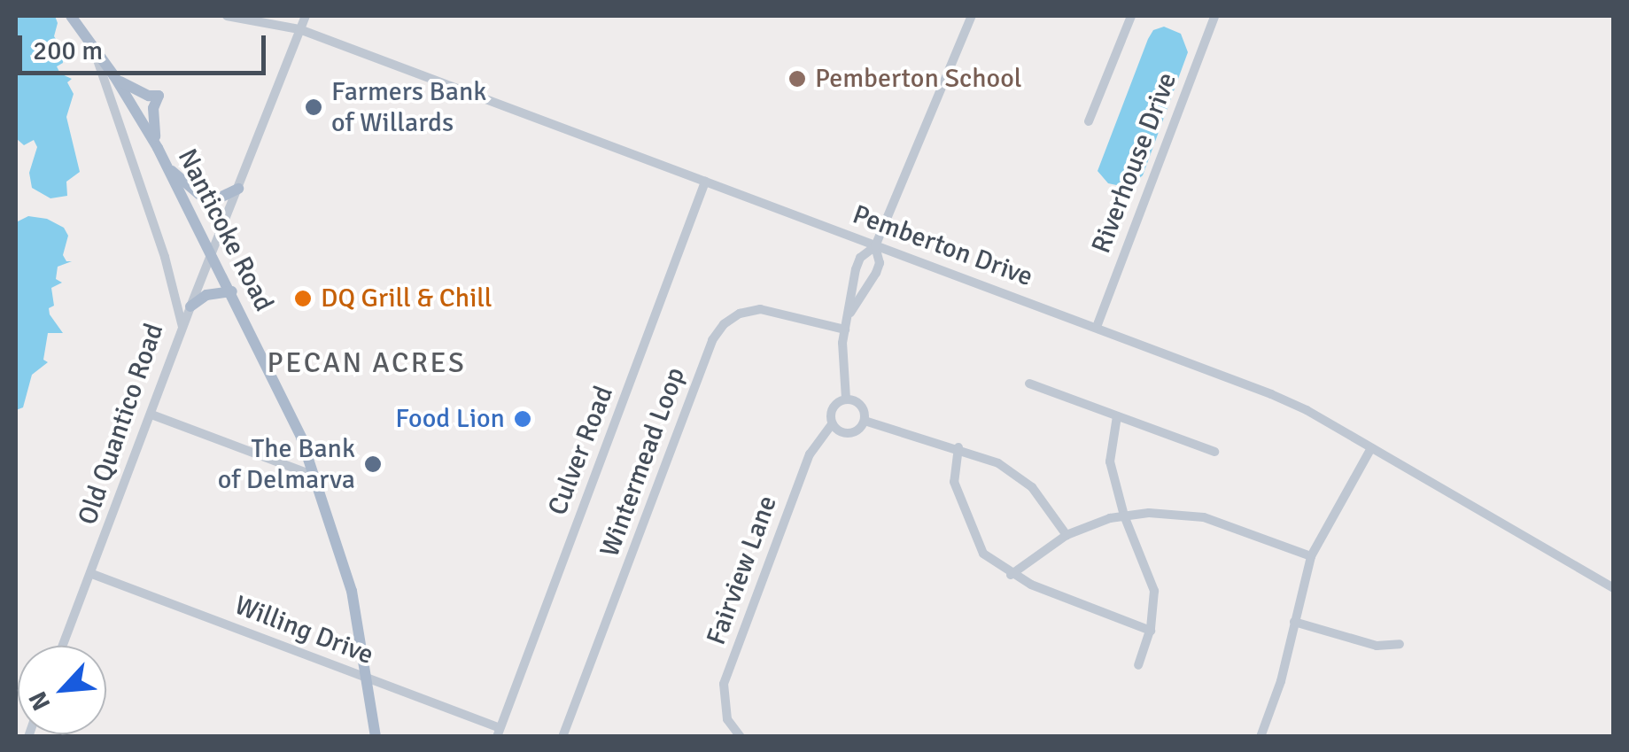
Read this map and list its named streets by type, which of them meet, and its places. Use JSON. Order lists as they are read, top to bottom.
{
  "streets": {
    "main road": ["Nanticoke Road"],
    "street": [
      "Riverhouse Drive",
      "Pemberton Drive",
      "Old Quantico Road",
      "Culver Road",
      "Wintermead Loop",
      "Fairview Lane",
      "Willing Drive"
    ]
  },
  "crossings": [
    ["Riverhouse Drive", "Pemberton Drive"],
    ["Nanticoke Road", "Old Quantico Road"],
    ["Nanticoke Road", "Willing Drive"],
    ["Pemberton Drive", "Culver Road"],
    ["Old Quantico Road", "Willing Drive"],
    ["Culver Road", "Willing Drive"]
  ],
  "districts": ["PECAN ACRES"],
  "places": [
    "Pemberton School",
    "Farmers Bank of Willards",
    "DQ Grill & Chill",
    "Food Lion",
    "The Bank of Delmarva"
  ],
  "scale_bar": "200 m",
  "north": "bottom left"
}
